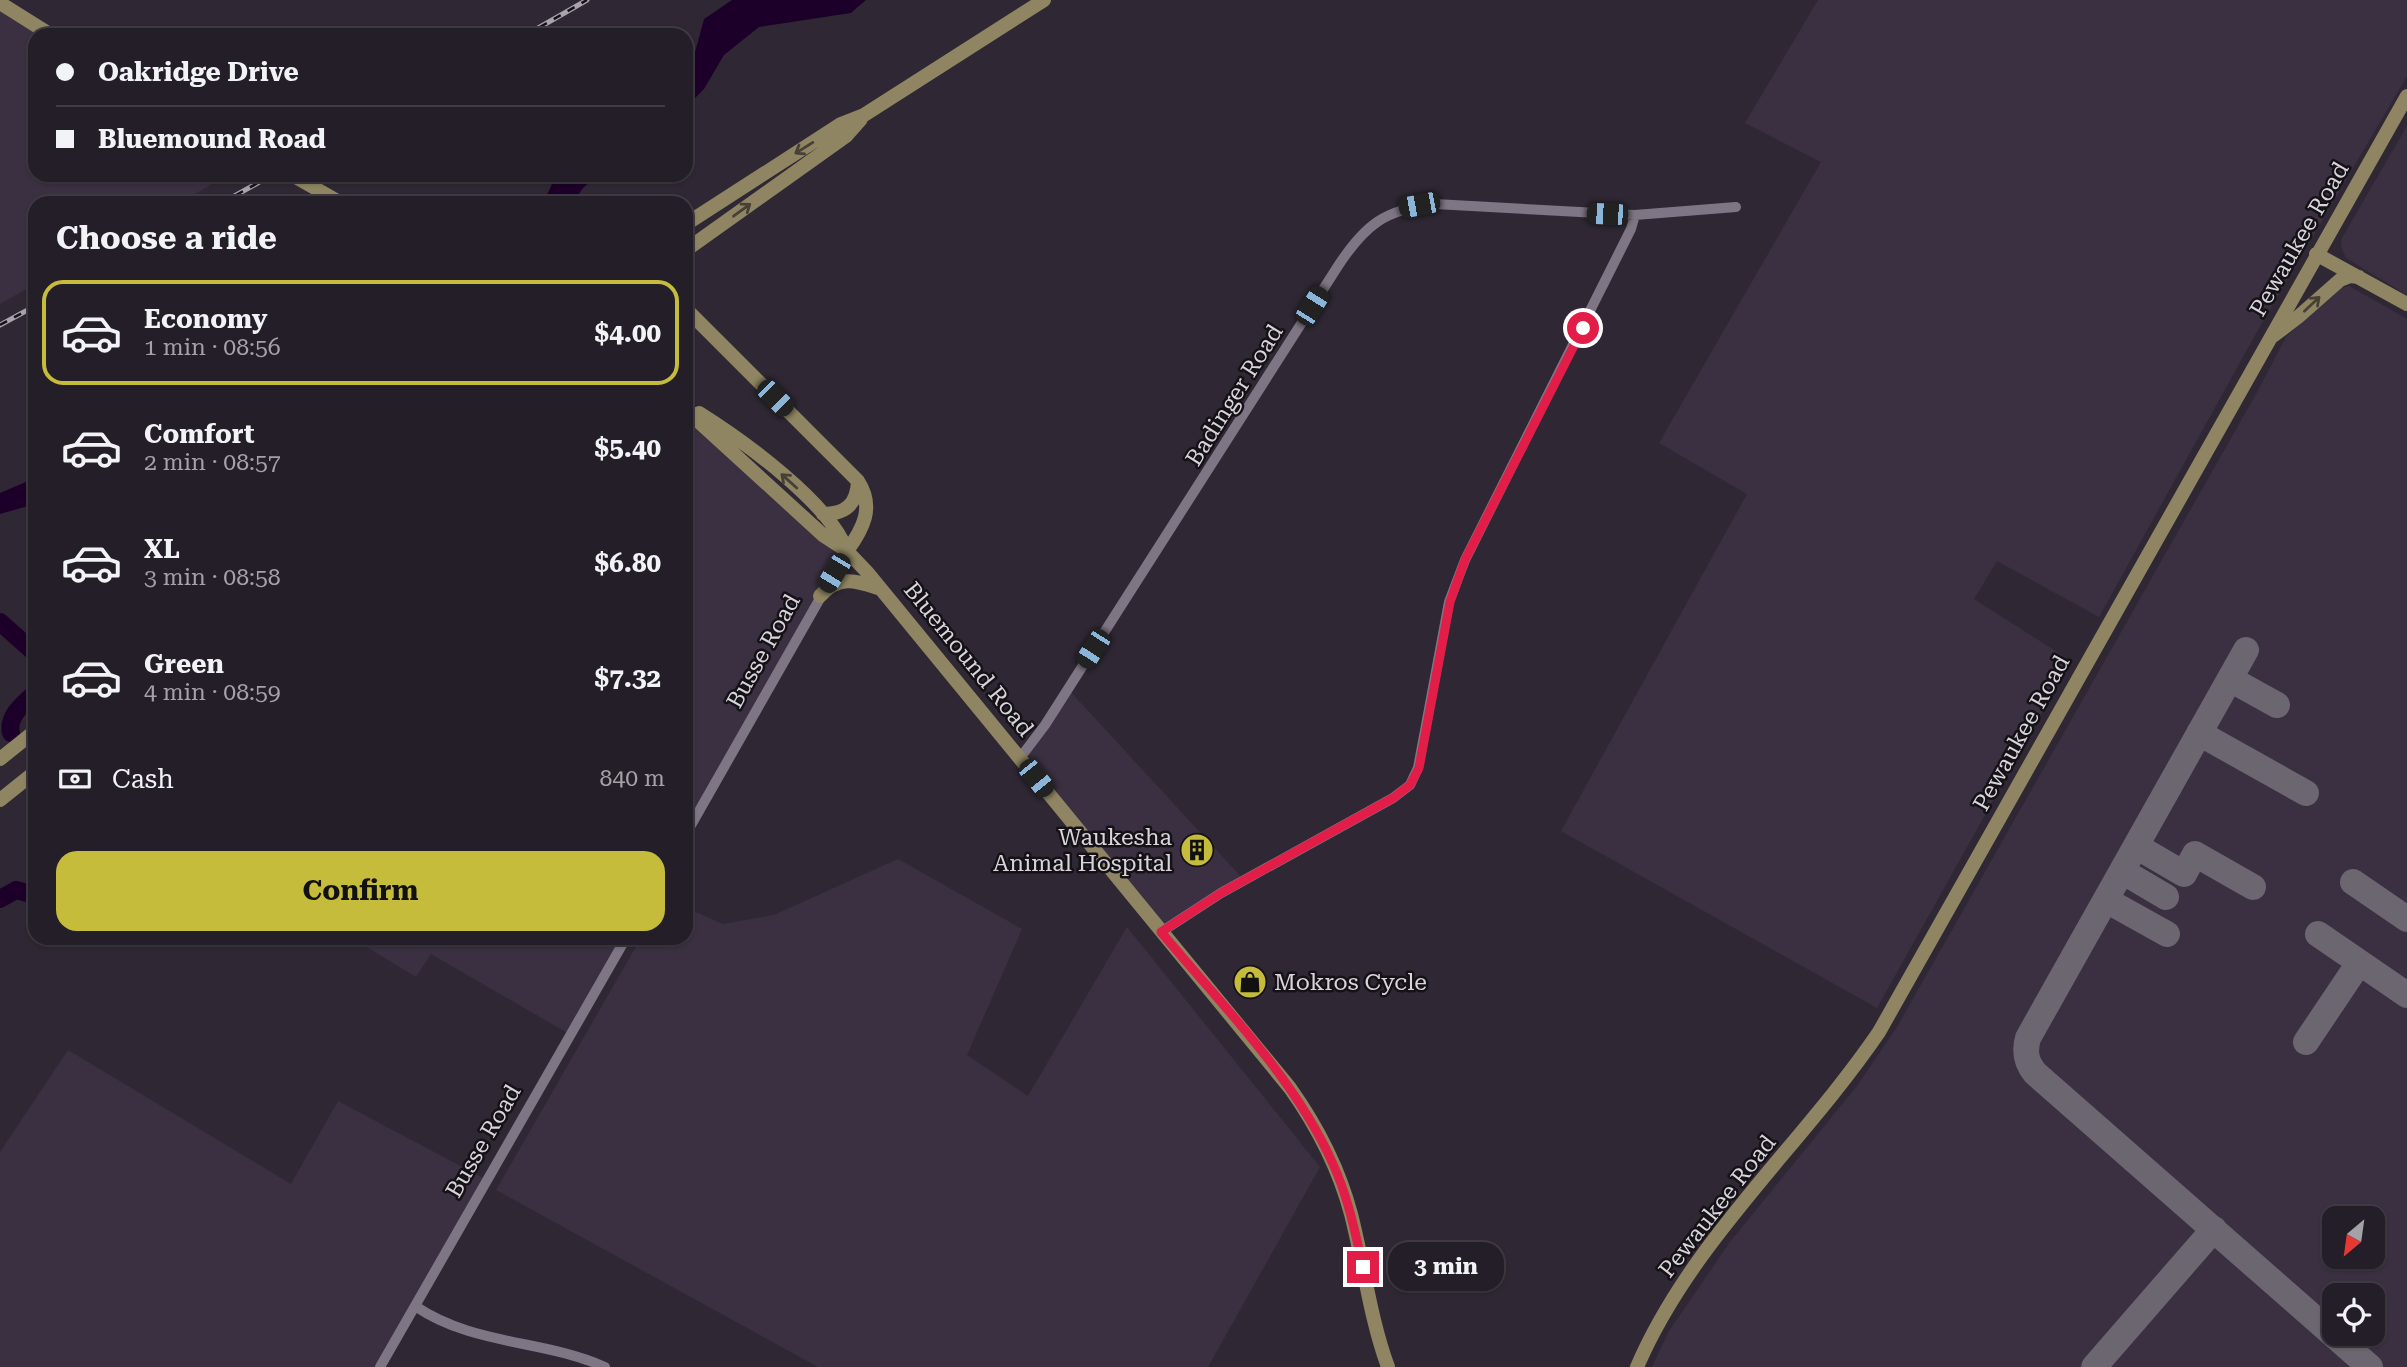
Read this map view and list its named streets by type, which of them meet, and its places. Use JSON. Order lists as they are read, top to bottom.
{
  "streets": {
    "main road": ["Pewaukee Road", "Busse Road", "Bluemound Road"],
    "street": ["Badinger Road"]
  },
  "crossings": [
    ["Badinger Road", "Bluemound Road"],
    ["Busse Road", "Bluemound Road"]
  ],
  "places": {
    "building": ["Waukesha Animal Hospital"],
    "shop": ["Mokros Cycle"]
  },
  "north": "bottom left",
  "page": {
    "banner": ["Oakridge Drive", "Bluemound Road"],
    "heading": "Choose a ride",
    "list": [
      {
        "name": "Economy",
        "note": "1 min · 08:56",
        "value": "$4.00"
      },
      {
        "name": "Comfort",
        "note": "2 min · 08:57",
        "value": "$5.40"
      },
      {
        "name": "XL",
        "note": "3 min · 08:58",
        "value": "$6.80"
      },
      {
        "name": "Green",
        "note": "4 min · 08:59",
        "value": "$7.32"
      }
    ],
    "pay": ["Cash", "840 m"],
    "buttons": "Confirm",
    "bubble": "3 min"
  }
}
